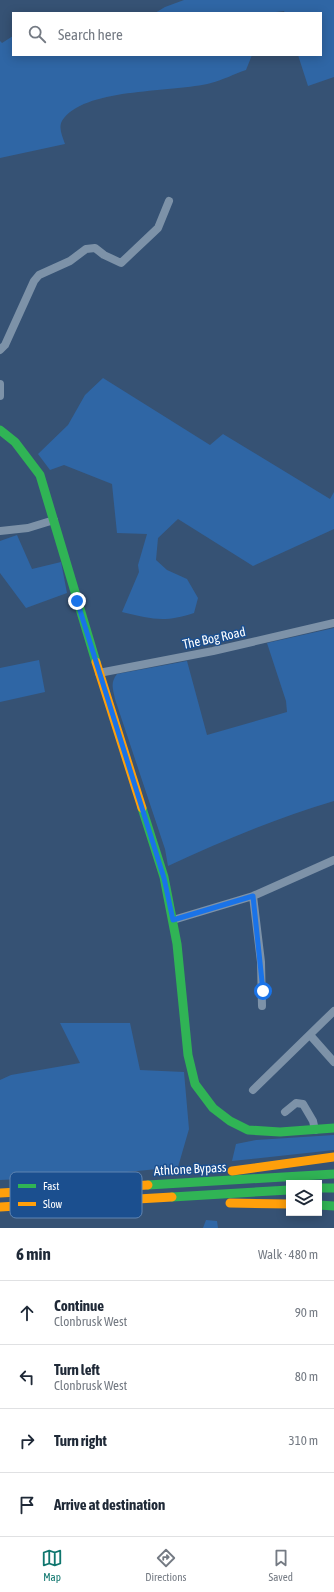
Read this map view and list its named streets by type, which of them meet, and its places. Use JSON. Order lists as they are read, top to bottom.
{
  "streets": {
    "main road": ["Athlone Bypass"],
    "street": ["The Bog Road"]
  },
  "legend": ["Fast", "Slow"],
  "page": {
    "search": "Search here",
    "heading": ["6 min", "Walk · 480 m"],
    "list": [
      ["Continue", "Clonbrusk West", "90 m"],
      ["Turn left", "Clonbrusk West", "80 m"],
      ["Turn right", "310 m"],
      "Arrive at destination"
    ],
    "nav": ["Map", "Directions", "Saved"]
  }
}
